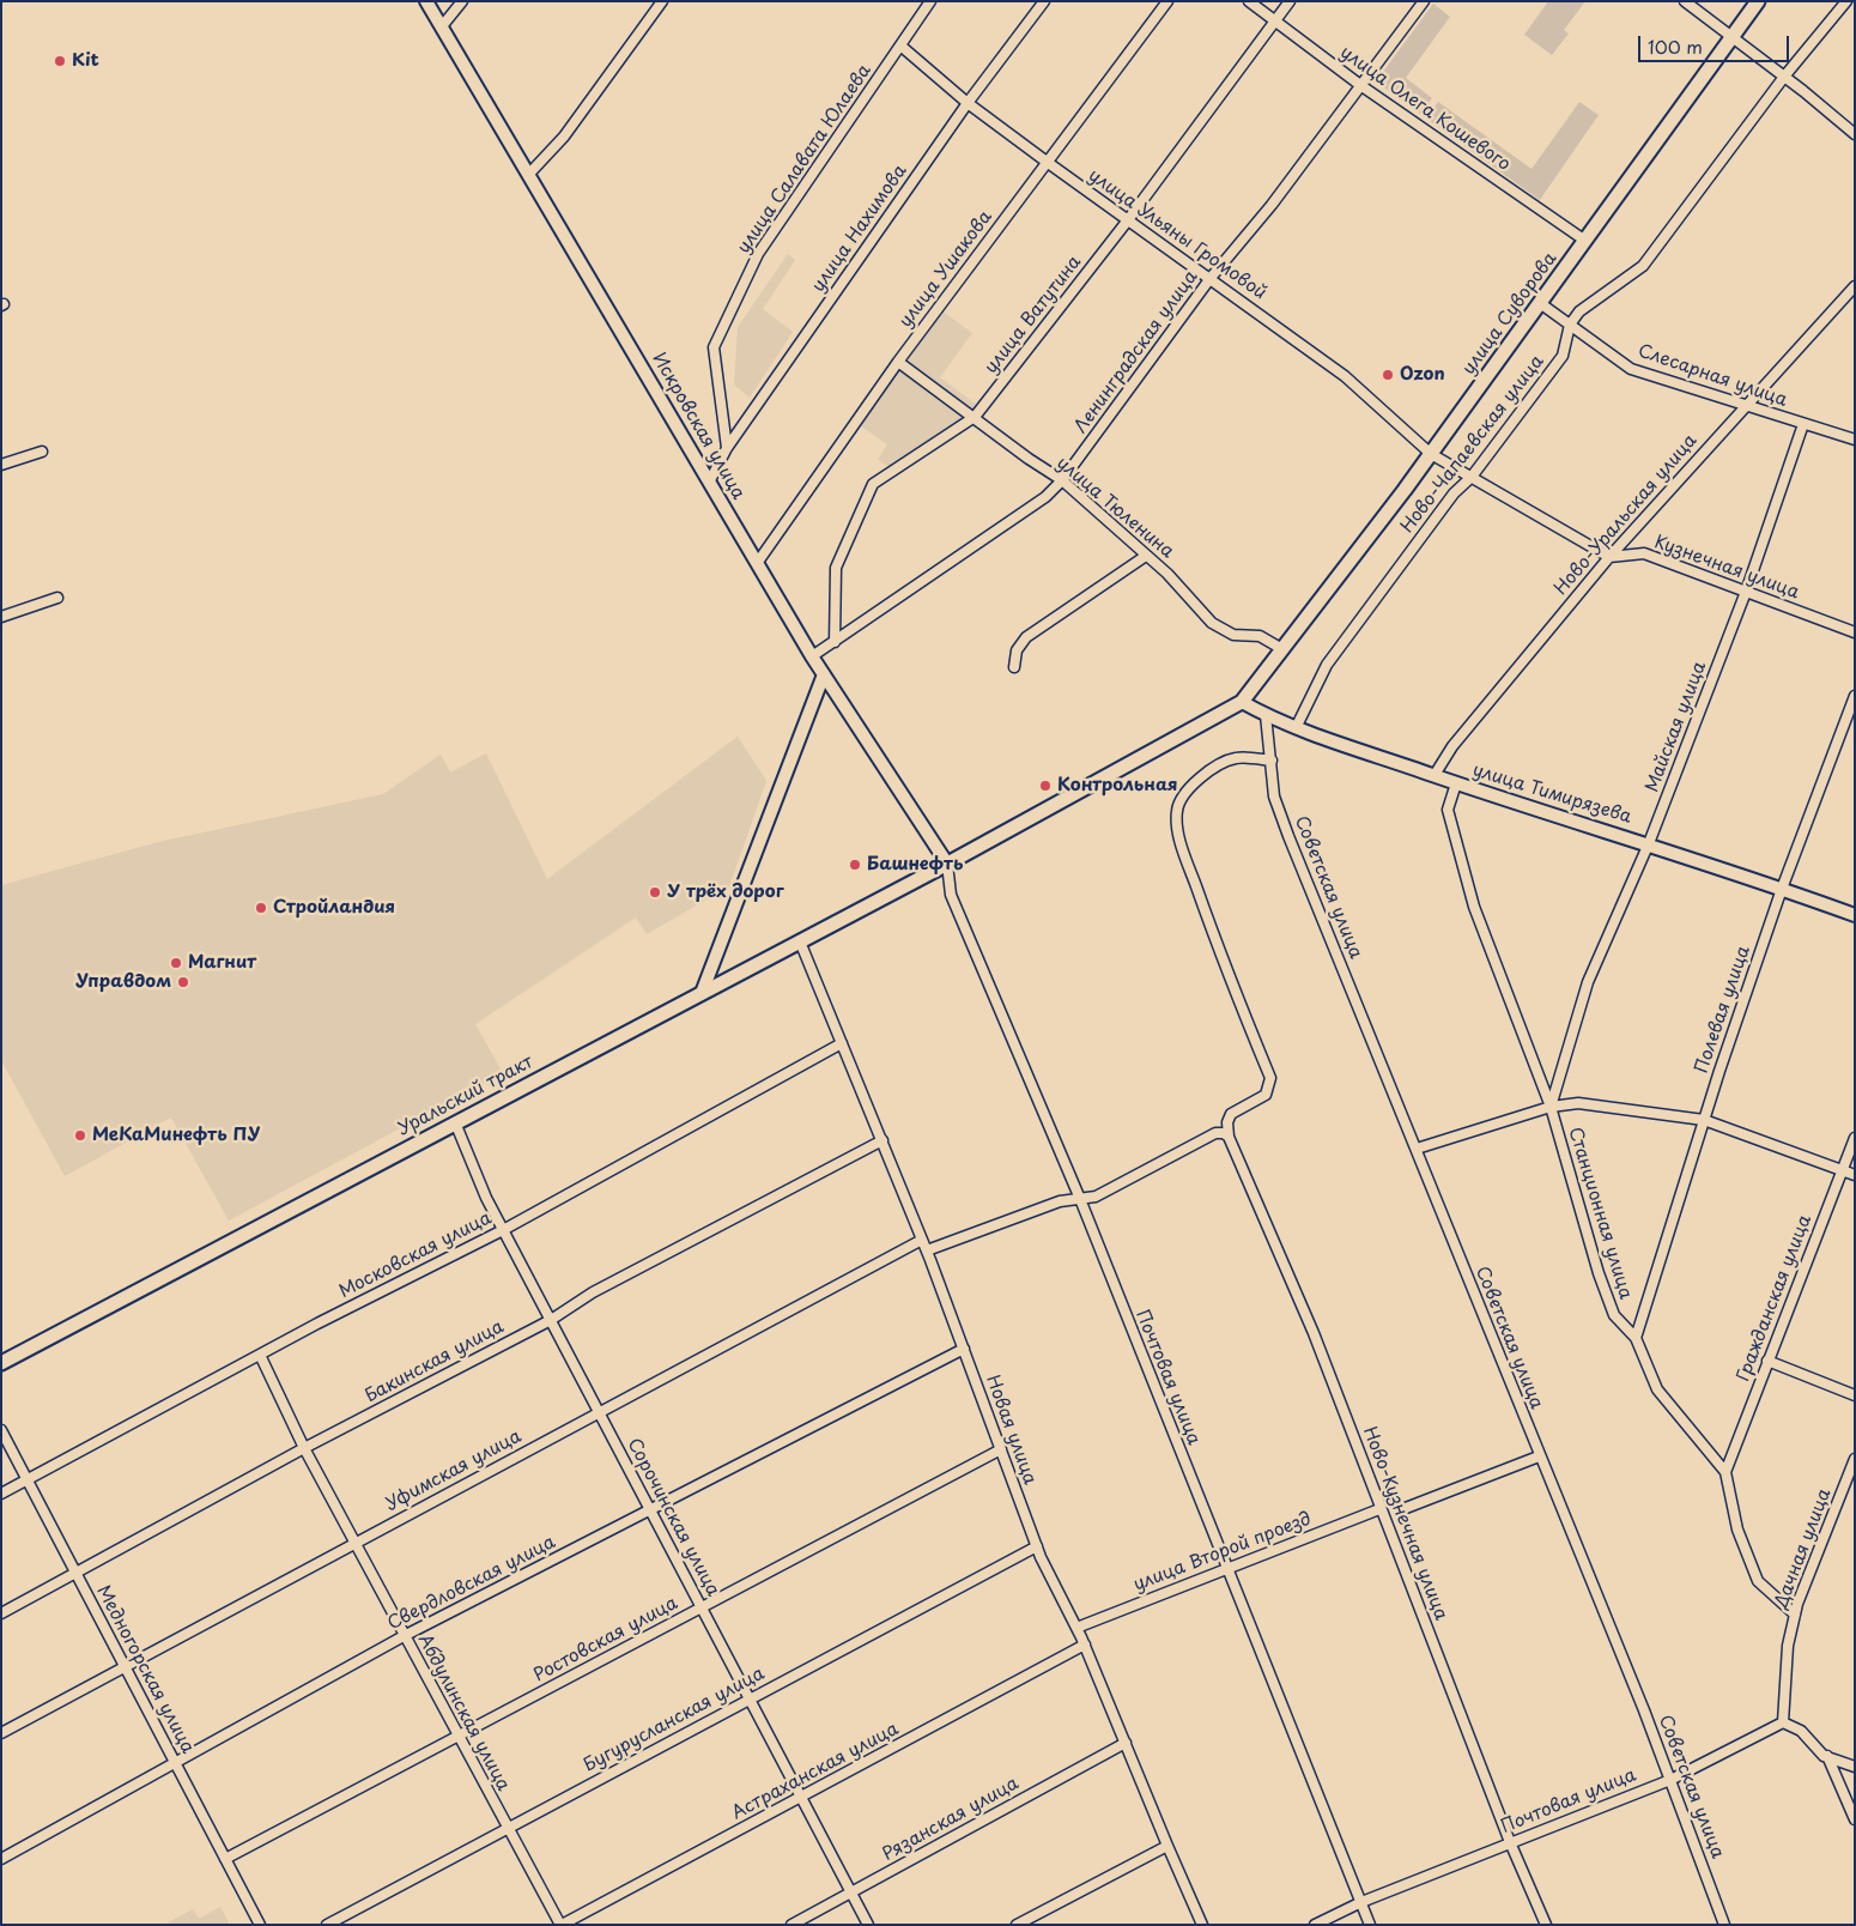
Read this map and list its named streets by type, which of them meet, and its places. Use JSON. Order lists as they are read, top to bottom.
{
  "streets": {
    "main road": [
      "улица Суворова",
      "Искровская улица",
      "улица Тимирязева",
      "Уральский тракт"
    ],
    "street": [
      "улица Олега Кошевого",
      "улица Салавата Юлаева",
      "улица Нахимова",
      "улица Ульяны Громовой",
      "улица Ушакова",
      "улица Ватутина",
      "Ленинградская улица",
      "Слесарная улица",
      "Ново-Чапаевская улица",
      "улица Тюленина",
      "Ново-Уральская улица",
      "Кузнечная улица",
      "Майская улица",
      "Советская улица",
      "Полевая улица",
      "Станционная улица",
      "Московская улица",
      "Гражданская улица",
      "Бакинская улица",
      "Почтовая улица",
      "Новая улица",
      "Уфимская улица",
      "Сорочинская улица",
      "Ново-Кузнечная улица",
      "Дачная улица",
      "улица Второй проезд",
      "Свердловская улица",
      "Ростовская улица",
      "Медногорская улица",
      "Абдулинская улица",
      "Бугурусланская улица",
      "Астраханская улица",
      "Рязанская улица"
    ]
  },
  "crossings": [
    ["улица Олега Кошевого", "улица Суворова"],
    ["улица Олега Кошевого", "улица Ватутина"],
    ["улица Олега Кошевого", "Ленинградская улица"],
    ["улица Салавата Юлаева", "улица Нахимова"],
    ["улица Салавата Юлаева", "улица Ульяны Громовой"],
    ["улица Нахимова", "улица Ульяны Громовой"],
    ["улица Нахимова", "Искровская улица"],
    ["улица Ульяны Громовой", "улица Ушакова"],
    ["улица Ульяны Громовой", "улица Суворова"],
    ["улица Ульяны Громовой", "улица Ватутина"],
    ["улица Ульяны Громовой", "Ленинградская улица"],
    ["улица Ушакова", "Искровская улица"],
    ["улица Ушакова", "улица Тюленина"],
    ["улица Суворова", "Слесарная улица"],
    ["улица Суворова", "улица Тюленина"],
    ["улица Суворова", "улица Тимирязева"],
    ["улица Суворова", "Уральский тракт"],
    ["улица Ватутина", "Ленинградская улица"],
    ["улица Ватутина", "улица Тюленина"],
    ["Ленинградская улица", "Искровская улица"],
    ["Ленинградская улица", "улица Тюленина"],
    ["Слесарная улица", "Ново-Чапаевская улица"],
    ["Слесарная улица", "Ново-Уральская улица"],
    ["Слесарная улица", "Майская улица"],
    ["Искровская улица", "Уральский тракт"],
    ["Искровская улица", "Почтовая улица"],
    ["Ново-Чапаевская улица", "улица Тимирязева"],
    ["Ново-Уральская улица", "Кузнечная улица"],
    ["Ново-Уральская улица", "улица Тимирязева"],
    ["Кузнечная улица", "Майская улица"],
    ["Майская улица", "улица Тимирязева"],
    ["Майская улица", "Станционная улица"],
    ["улица Тимирязева", "Советская улица"],
    ["улица Тимирязева", "Полевая улица"],
    ["улица Тимирязева", "Уральский тракт"],
    ["улица Тимирязева", "Станционная улица"],
    ["Советская улица", "Почтовая улица"],
    ["Полевая улица", "Станционная улица"],
    ["Уральский тракт", "Почтовая улица"],
    ["Уральский тракт", "Новая улица"],
    ["Уральский тракт", "Сорочинская улица"],
    ["Станционная улица", "Гражданская улица"],
    ["Станционная улица", "Дачная улица"],
    ["Московская улица", "Новая улица"],
    ["Московская улица", "Сорочинская улица"],
    ["Московская улица", "Медногорская улица"],
    ["Московская улица", "Абдулинская улица"],
    ["Бакинская улица", "Новая улица"],
    ["Бакинская улица", "Сорочинская улица"],
    ["Бакинская улица", "Медногорская улица"],
    ["Бакинская улица", "Абдулинская улица"],
    ["Почтовая улица", "Ново-Кузнечная улица"],
    ["Почтовая улица", "Дачная улица"],
    ["Почтовая улица", "улица Второй проезд"],
    ["Новая улица", "Уфимская улица"],
    ["Новая улица", "улица Второй проезд"],
    ["Новая улица", "Свердловская улица"],
    ["Новая улица", "Ростовская улица"],
    ["Новая улица", "Бугурусланская улица"],
    ["Новая улица", "Астраханская улица"],
    ["Новая улица", "Рязанская улица"],
    ["Уфимская улица", "Сорочинская улица"],
    ["Уфимская улица", "Медногорская улица"],
    ["Уфимская улица", "Абдулинская улица"],
    ["Сорочинская улица", "Свердловская улица"],
    ["Сорочинская улица", "Ростовская улица"],
    ["Сорочинская улица", "Бугурусланская улица"],
    ["Сорочинская улица", "Астраханская улица"],
    ["Сорочинская улица", "Рязанская улица"],
    ["Ново-Кузнечная улица", "улица Второй проезд"],
    ["Свердловская улица", "Медногорская улица"],
    ["Свердловская улица", "Абдулинская улица"],
    ["Ростовская улица", "Медногорская улица"],
    ["Ростовская улица", "Абдулинская улица"],
    ["Абдулинская улица", "Бугурусланская улица"],
    ["Абдулинская улица", "Астраханская улица"]
  ],
  "places": [
    "Kit",
    "Ozon",
    "Контрольная",
    "Башнефть",
    "У трёх дорог",
    "Стройландия",
    "Магнит",
    "Управдом",
    "МеКаМинефть ПУ"
  ],
  "scale_bar": "100 m"
}
